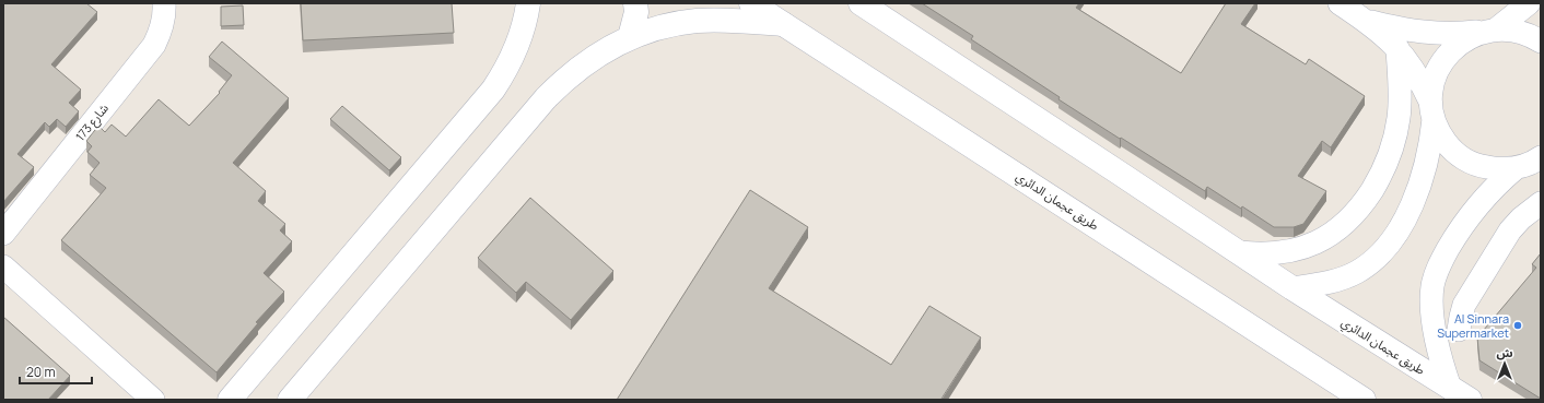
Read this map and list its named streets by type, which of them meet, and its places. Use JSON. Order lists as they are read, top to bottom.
{
  "streets": {
    "main road": ["طريق عجمان الدائري"],
    "street": ["شارع 173"]
  },
  "places": ["Al Sinnara Supermarket"],
  "scale_bar": "20 m",
  "north": "top"
}
